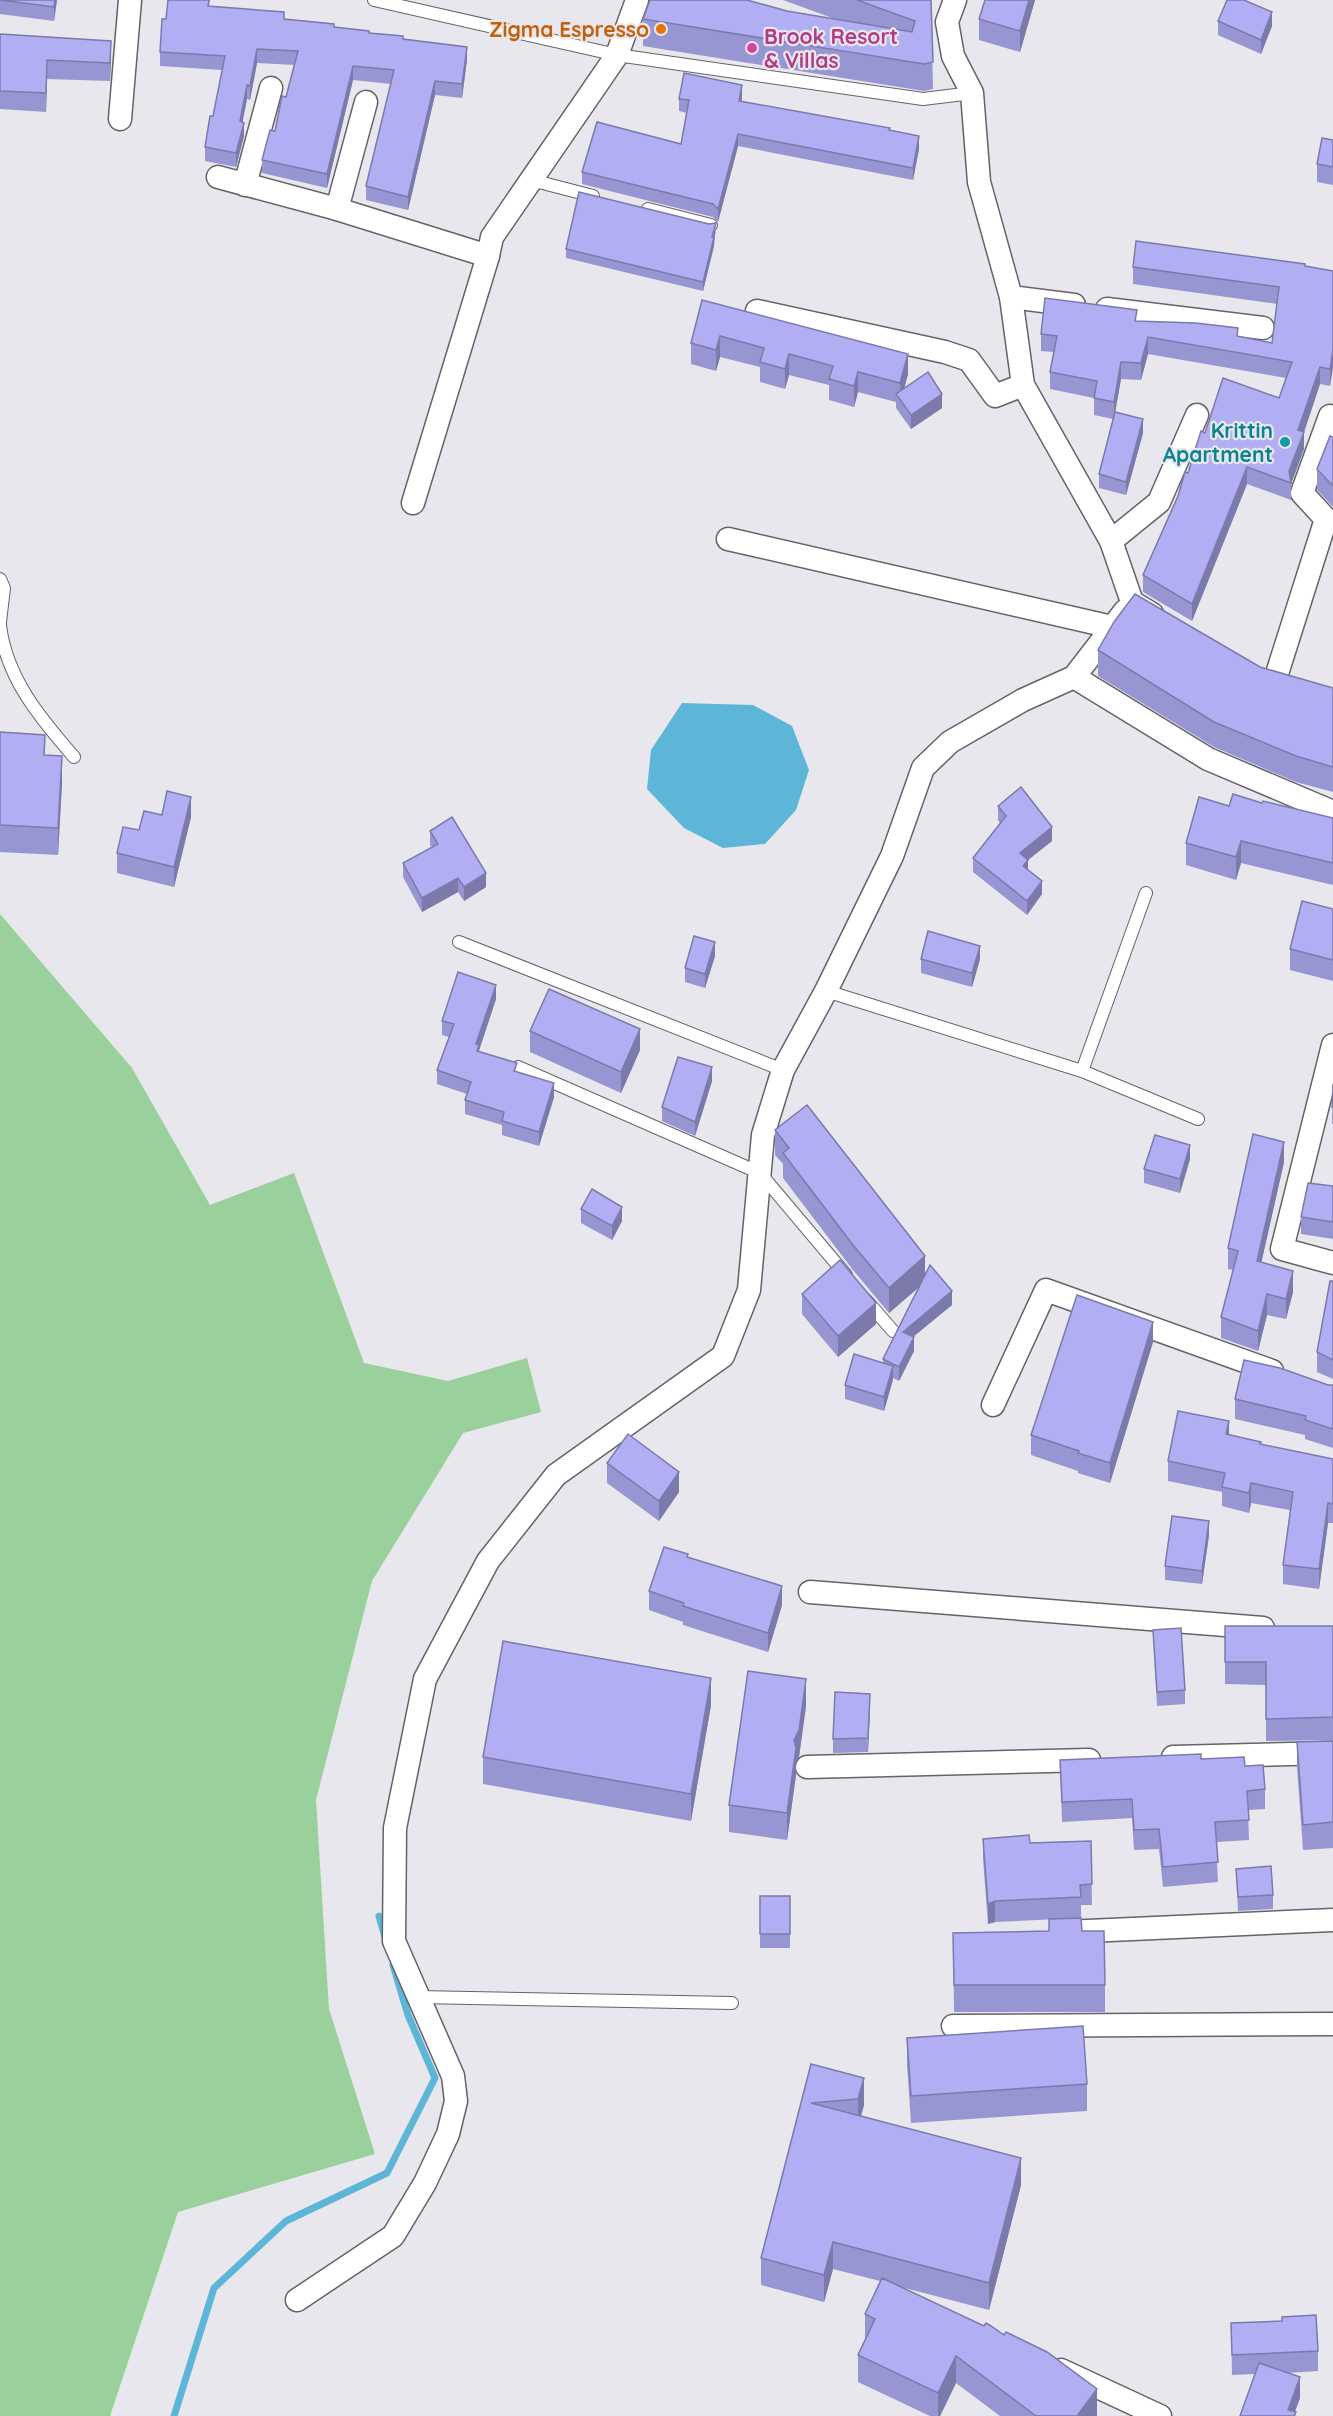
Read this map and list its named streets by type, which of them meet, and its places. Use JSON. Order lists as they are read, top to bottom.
{
  "places": ["Zigma Espresso", "Brook Resort & Villas", "Krittin Apartment"]
}
